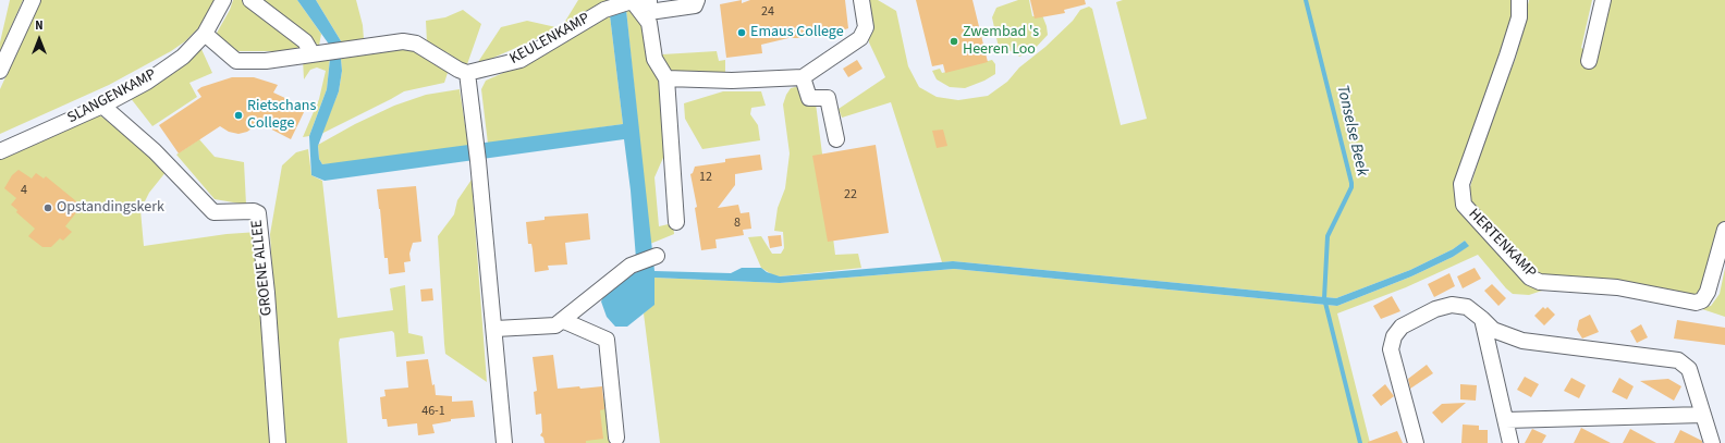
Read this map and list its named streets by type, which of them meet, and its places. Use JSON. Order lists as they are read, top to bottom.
{
  "streets": {
    "street": [
      "KEULENKAMP",
      "SLANGENKAMP",
      "HERTENKAMP",
      "GROENE ALLEE"
    ]
  },
  "crossings": [
    ["SLANGENKAMP", "GROENE ALLEE"]
  ],
  "water": ["Tonselse Beek"],
  "places": [
    "Emaus College",
    "Zwembad 's Heeren Loo",
    "Rietschans College",
    "Opstandingskerk"
  ],
  "house_numbers": [
    "24",
    "12",
    "4",
    "22",
    "8",
    "46-1"
  ],
  "north": "top"
}
